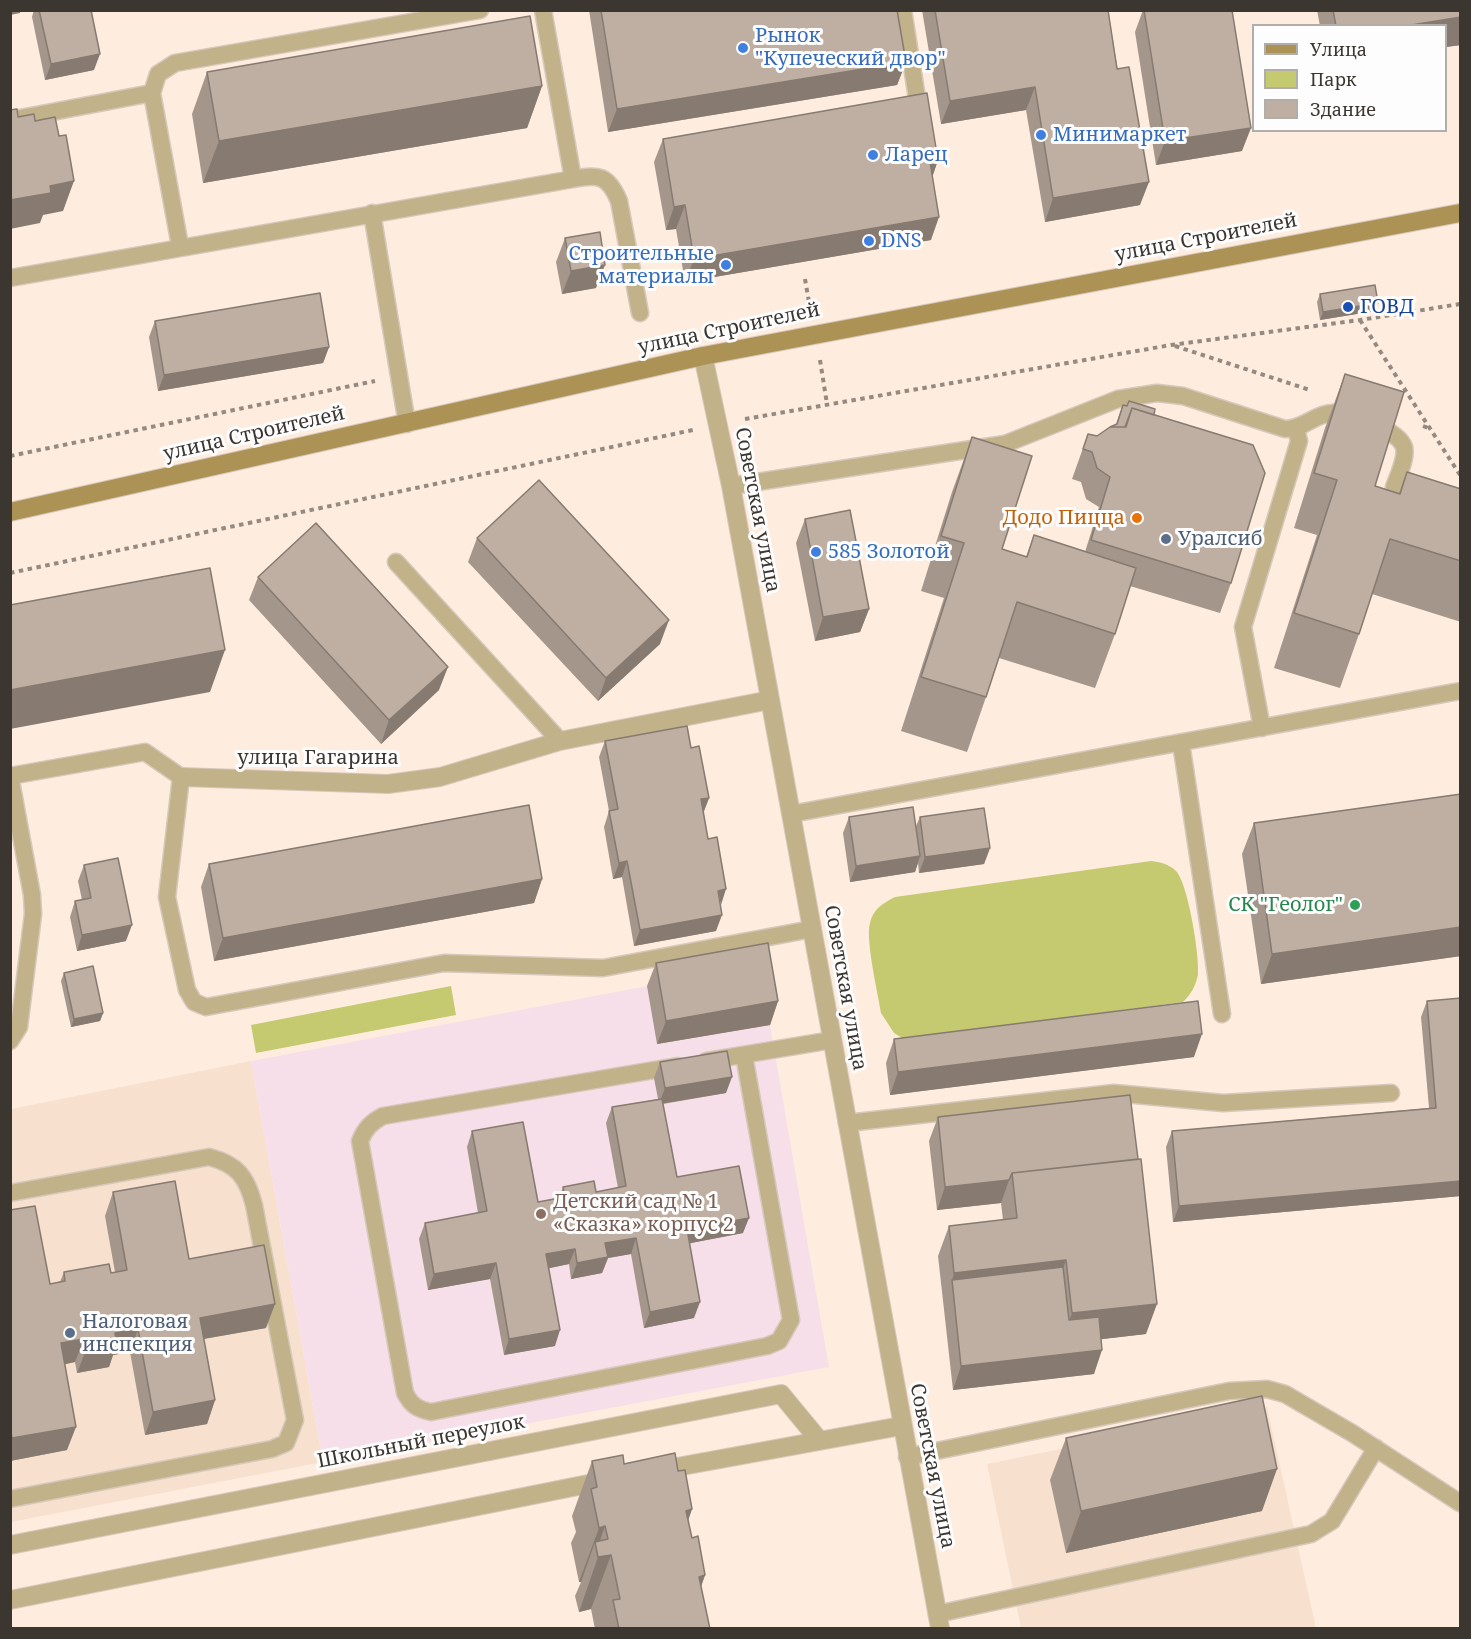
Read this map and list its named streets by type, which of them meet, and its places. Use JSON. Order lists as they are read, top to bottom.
{
  "streets": {
    "main road": ["улица Строителей"],
    "street": ["Советская улица", "улица Гагарина", "Школьный переулок"]
  },
  "crossings": [
    ["улица Строителей", "Советская улица"],
    ["Советская улица", "улица Гагарина"]
  ],
  "places": [
    "Рынок \"Купеческий двор\"",
    "Минимаркет",
    "Ларец",
    "DNS",
    "Строительные материалы",
    "ГОВД",
    "Додо Пицца",
    "Уралсиб",
    "585 Золотой",
    "СК \"Геолог\"",
    "Детский сад № 1 «Сказка» корпус 2",
    "Налоговая инспекция"
  ],
  "legend": ["Улица", "Парк", "Здание"]
}
